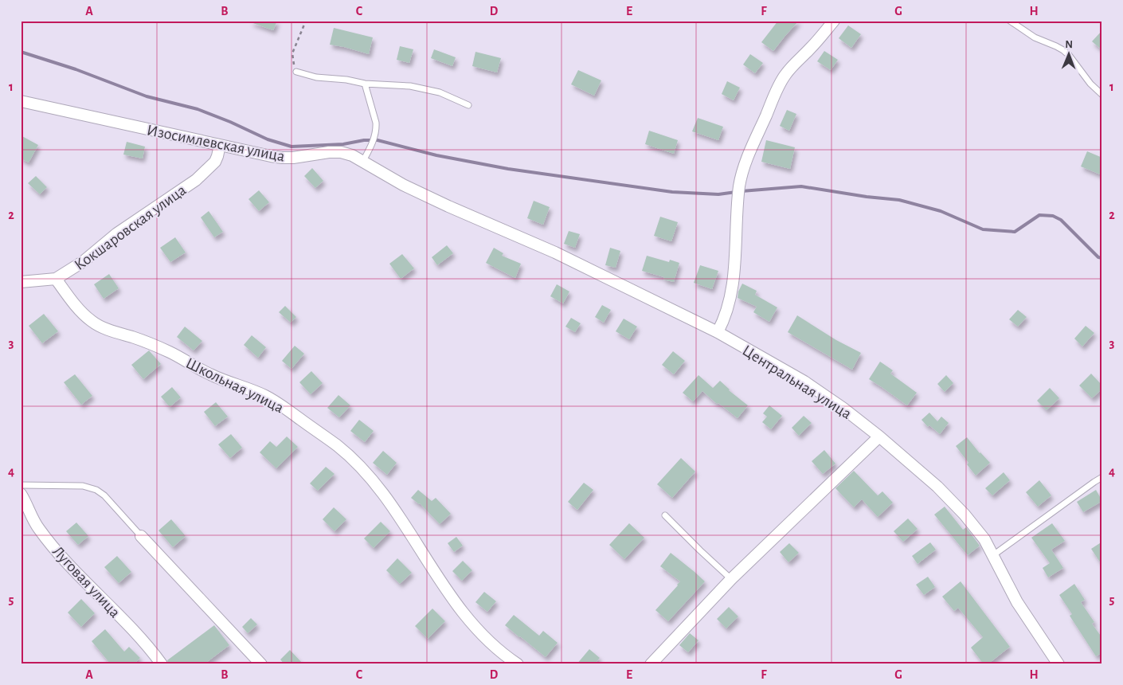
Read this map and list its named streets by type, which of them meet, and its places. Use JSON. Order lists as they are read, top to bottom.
{
  "streets": {
    "street": [
      "Изосимлевская улица",
      "Кокшаровская улица",
      "Центральная улица",
      "Школьная улица",
      "Луговая улица"
    ]
  },
  "crossings": [
    ["Изосимлевская улица", "Кокшаровская улица"],
    ["Изосимлевская улица", "Центральная улица"],
    ["Кокшаровская улица", "Школьная улица"]
  ],
  "north": "top",
  "grid": {
    "columns": [
      "A",
      "B",
      "C",
      "D",
      "E",
      "F",
      "G",
      "H"
    ],
    "rows": [
      "1",
      "2",
      "3",
      "4",
      "5"
    ]
  }
}
